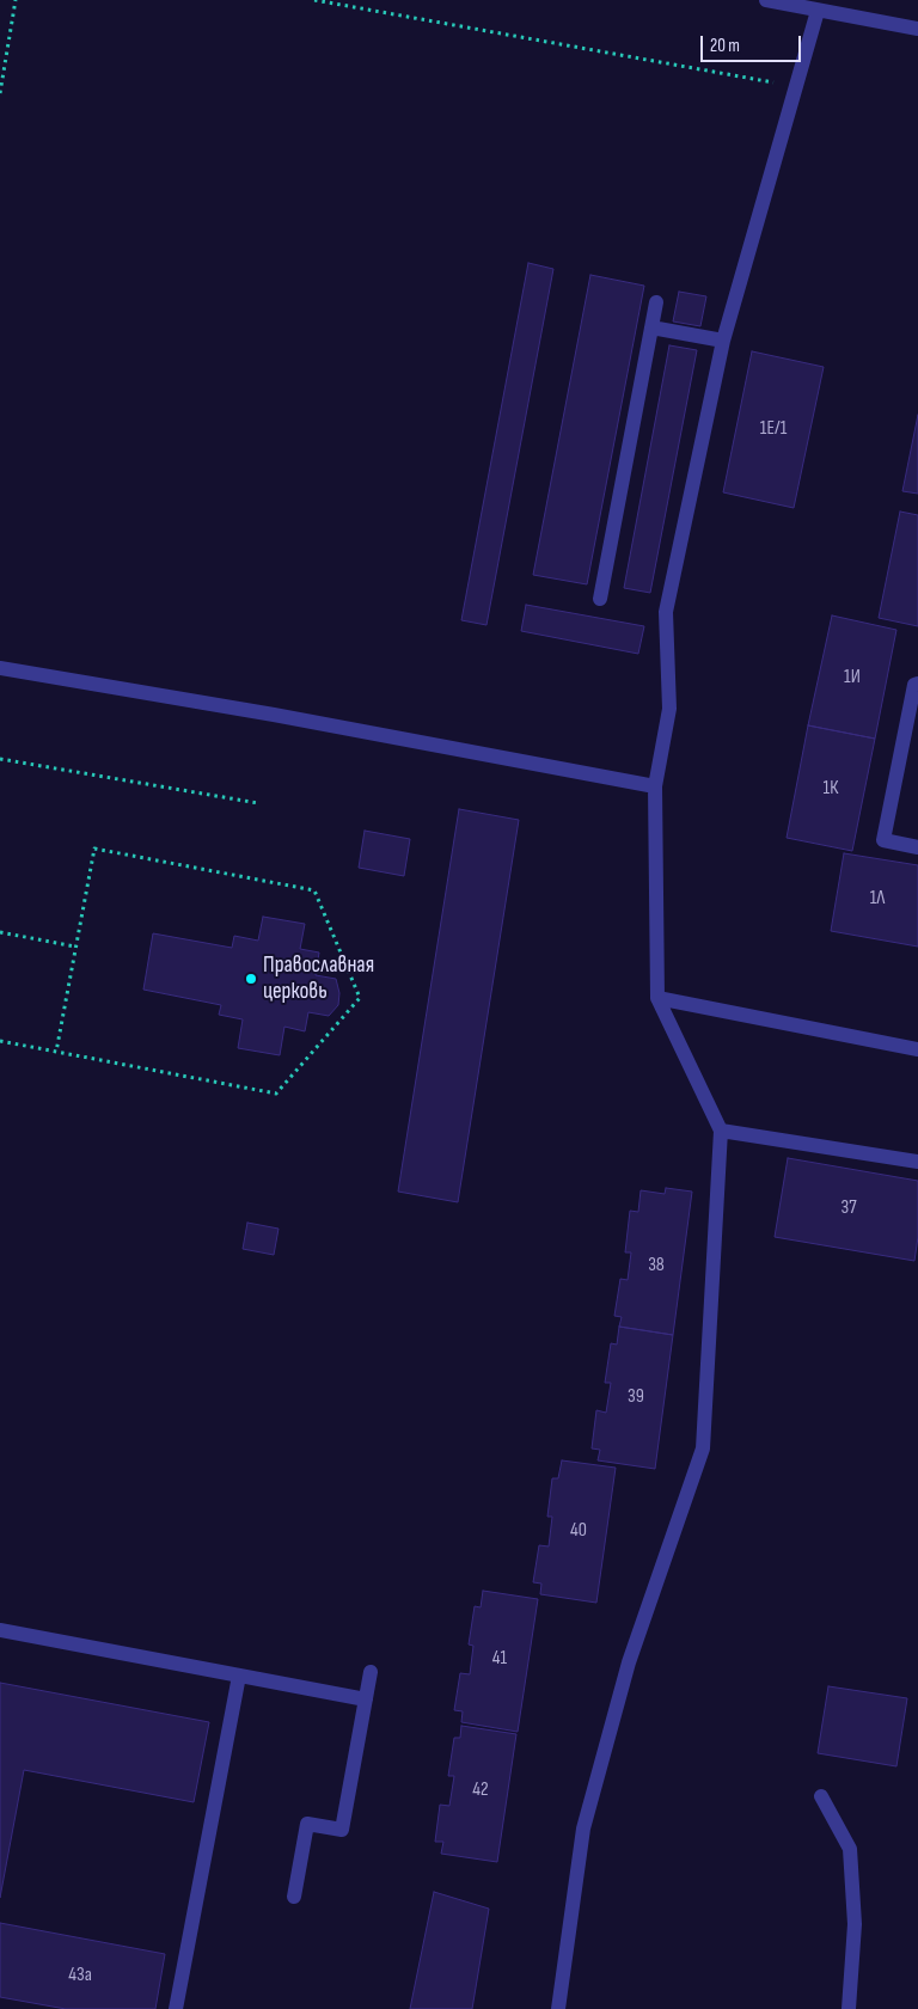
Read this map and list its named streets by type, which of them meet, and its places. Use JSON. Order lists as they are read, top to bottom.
{
  "places": ["Православная церковь"],
  "house_numbers": [
    "1Е/1",
    "1И",
    "1К",
    "1Л",
    "37",
    "38",
    "39",
    "40",
    "41",
    "42",
    "43а"
  ],
  "scale_bar": "20 m"
}
